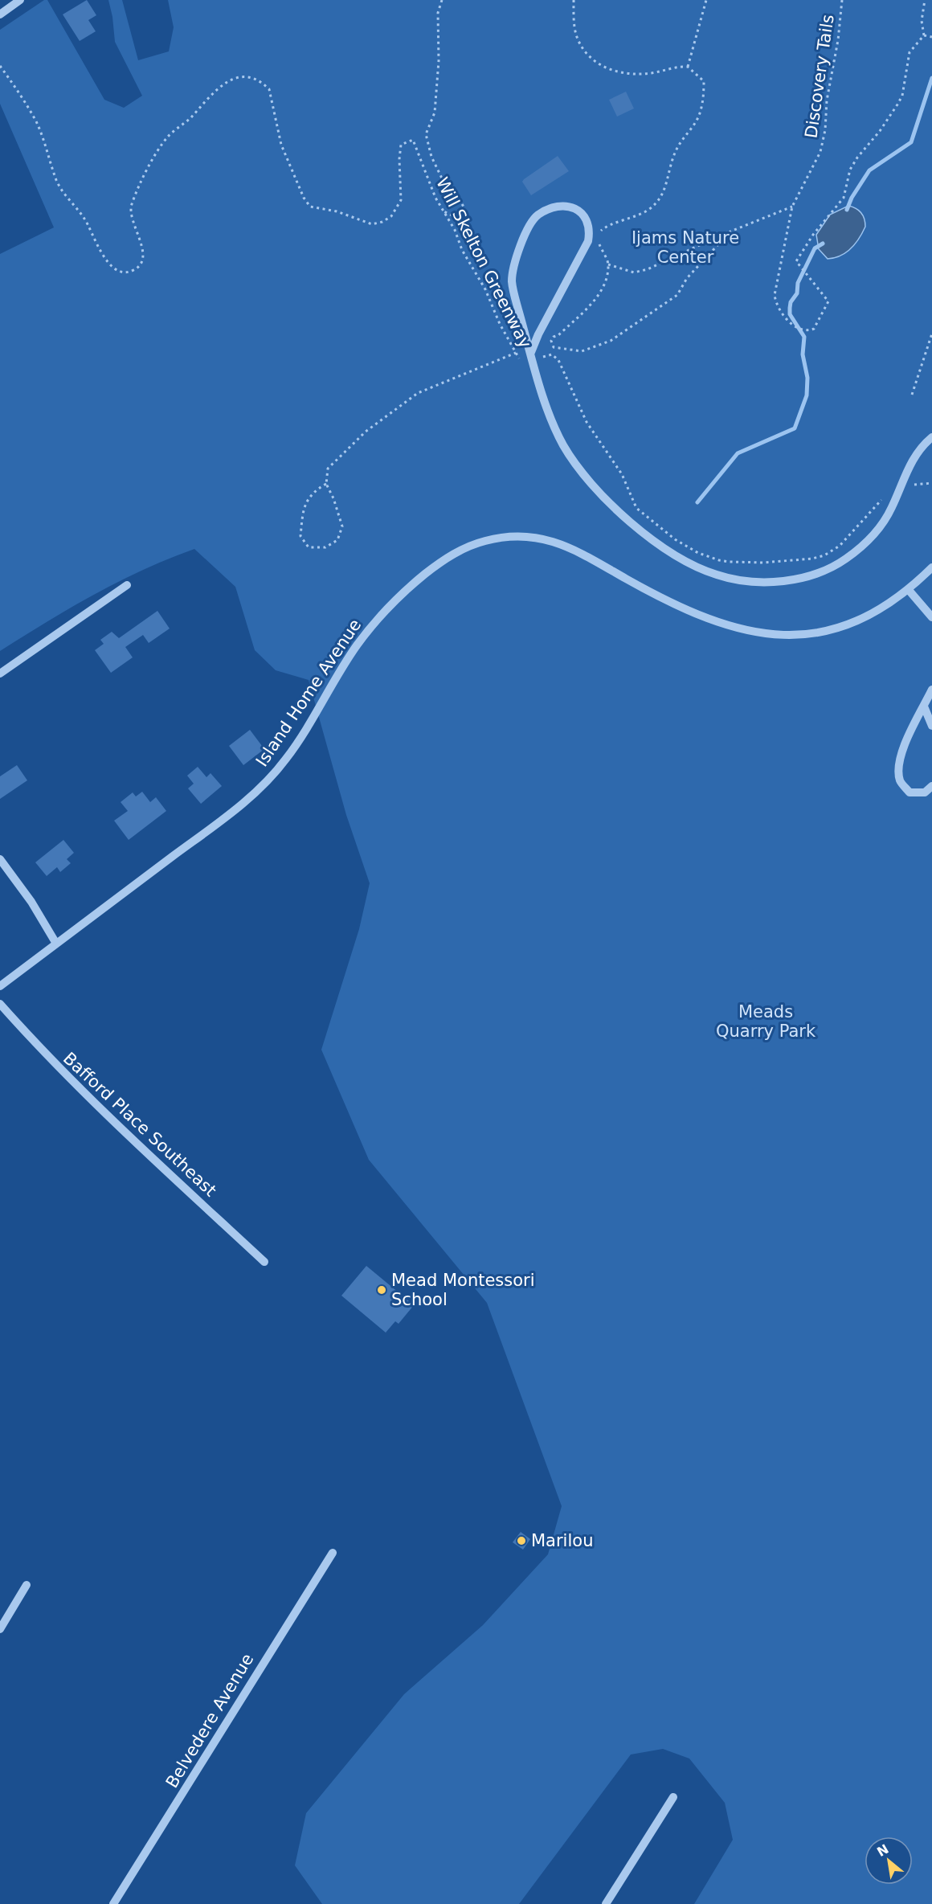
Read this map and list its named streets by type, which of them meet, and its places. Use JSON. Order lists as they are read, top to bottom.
{
  "streets": {
    "street": ["Island Home Avenue", "Bafford Place Southeast", "Belvedere Avenue"],
    "path": ["Discovery Tails", "Will Skelton Greenway"]
  },
  "parks": ["Ijams Nature Center", "Meads Quarry Park"],
  "places": ["Mead Montessori School", "Marilou"],
  "north": "top left"
}
